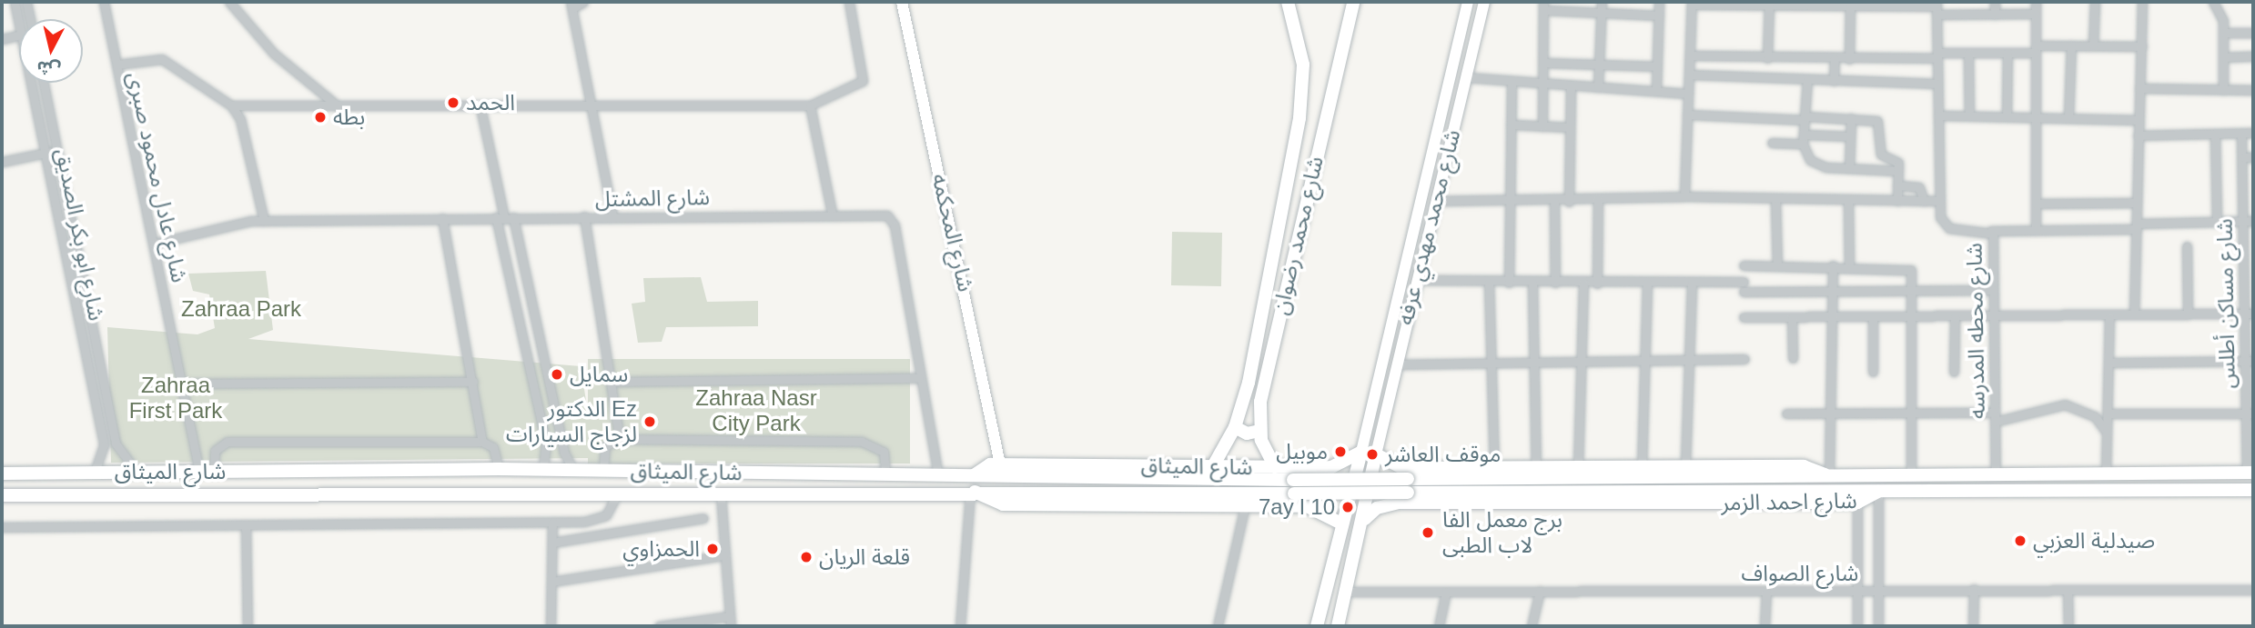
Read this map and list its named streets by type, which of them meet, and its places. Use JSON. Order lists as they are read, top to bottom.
{
  "streets": {
    "main road": ["شارع محمد رضوان", "شارع الميثاق", "شارع احمد الزمر"],
    "street": [
      "شارع عادل محمود صبرى",
      "شارع المشتل",
      "شارع محمد مهدي عرفه",
      "شارع المحكمه",
      "شارع ابو بكر الصديق",
      "شارع مساكن أطلس",
      "شارع محطه المدرسه",
      "شارع الصواف"
    ]
  },
  "crossings": [
    ["شارع عادل محمود صبرى", "شارع المشتل"],
    ["شارع عادل محمود صبرى", "شارع الميثاق"],
    ["شارع المشتل", "شارع الميثاق"],
    ["شارع محمد مهدي عرفه", "شارع الميثاق"],
    ["شارع محمد مهدي عرفه", "شارع احمد الزمر"],
    ["شارع المحكمه", "شارع الميثاق"],
    ["شارع ابو بكر الصديق", "شارع الميثاق"],
    ["شارع محمد رضوان", "شارع الميثاق"],
    ["شارع مساكن أطلس", "شارع احمد الزمر"],
    ["شارع محطه المدرسه", "شارع احمد الزمر"]
  ],
  "parks": ["Zahraa Park", "Zahraa First Park", "Zahraa Nasr City Park"],
  "places": [
    "الحمد",
    "بطه",
    "سمايل",
    "الدكتور Ez لزجاج السيارات",
    "موبيل",
    "موقف العاشر",
    "7ay l 10",
    "برج معمل الفا لاب الطبى",
    "صيدلية العزبي",
    "الحمزاوي",
    "قلعة الريان"
  ],
  "north": "bottom"
}
